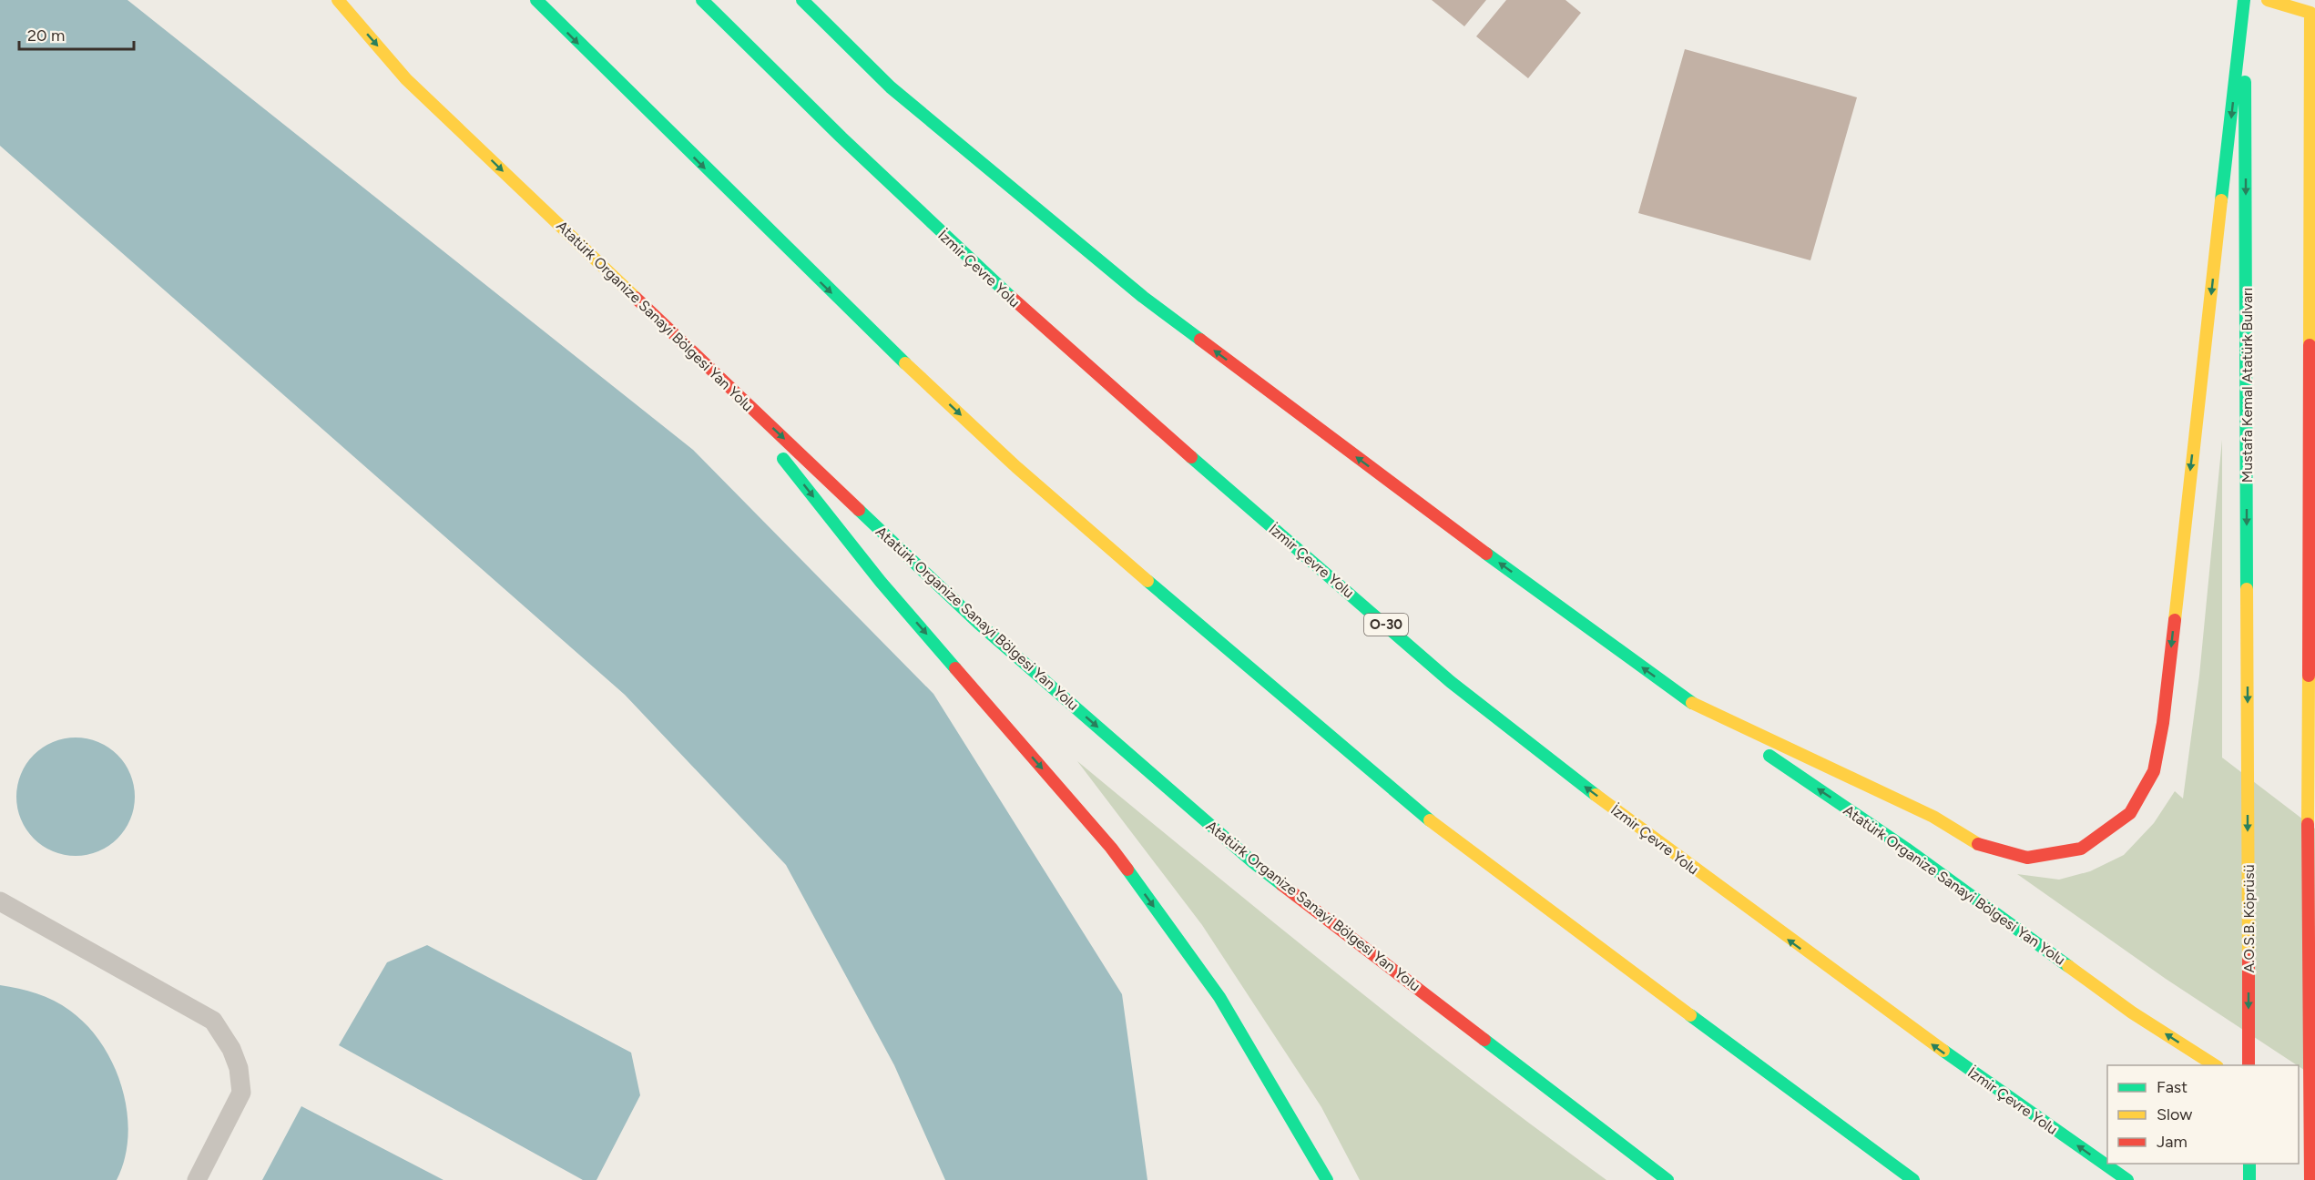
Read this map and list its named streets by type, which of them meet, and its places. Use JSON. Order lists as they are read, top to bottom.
{
  "streets": {
    "main road": [
      "İzmir Çevre Yolu",
      "Atatürk Organize Sanayi Bölgesi Yan Yolu",
      "Mustafa Kemal Atatürk Bulvarı",
      "O-30",
      "A.O.S.B. Köprüsü"
    ]
  },
  "crossings": [
    ["Mustafa Kemal Atatürk Bulvarı", "A.O.S.B. Köprüsü"]
  ],
  "legend": ["Fast", "Slow", "Jam"],
  "scale_bar": "20 m"
}
